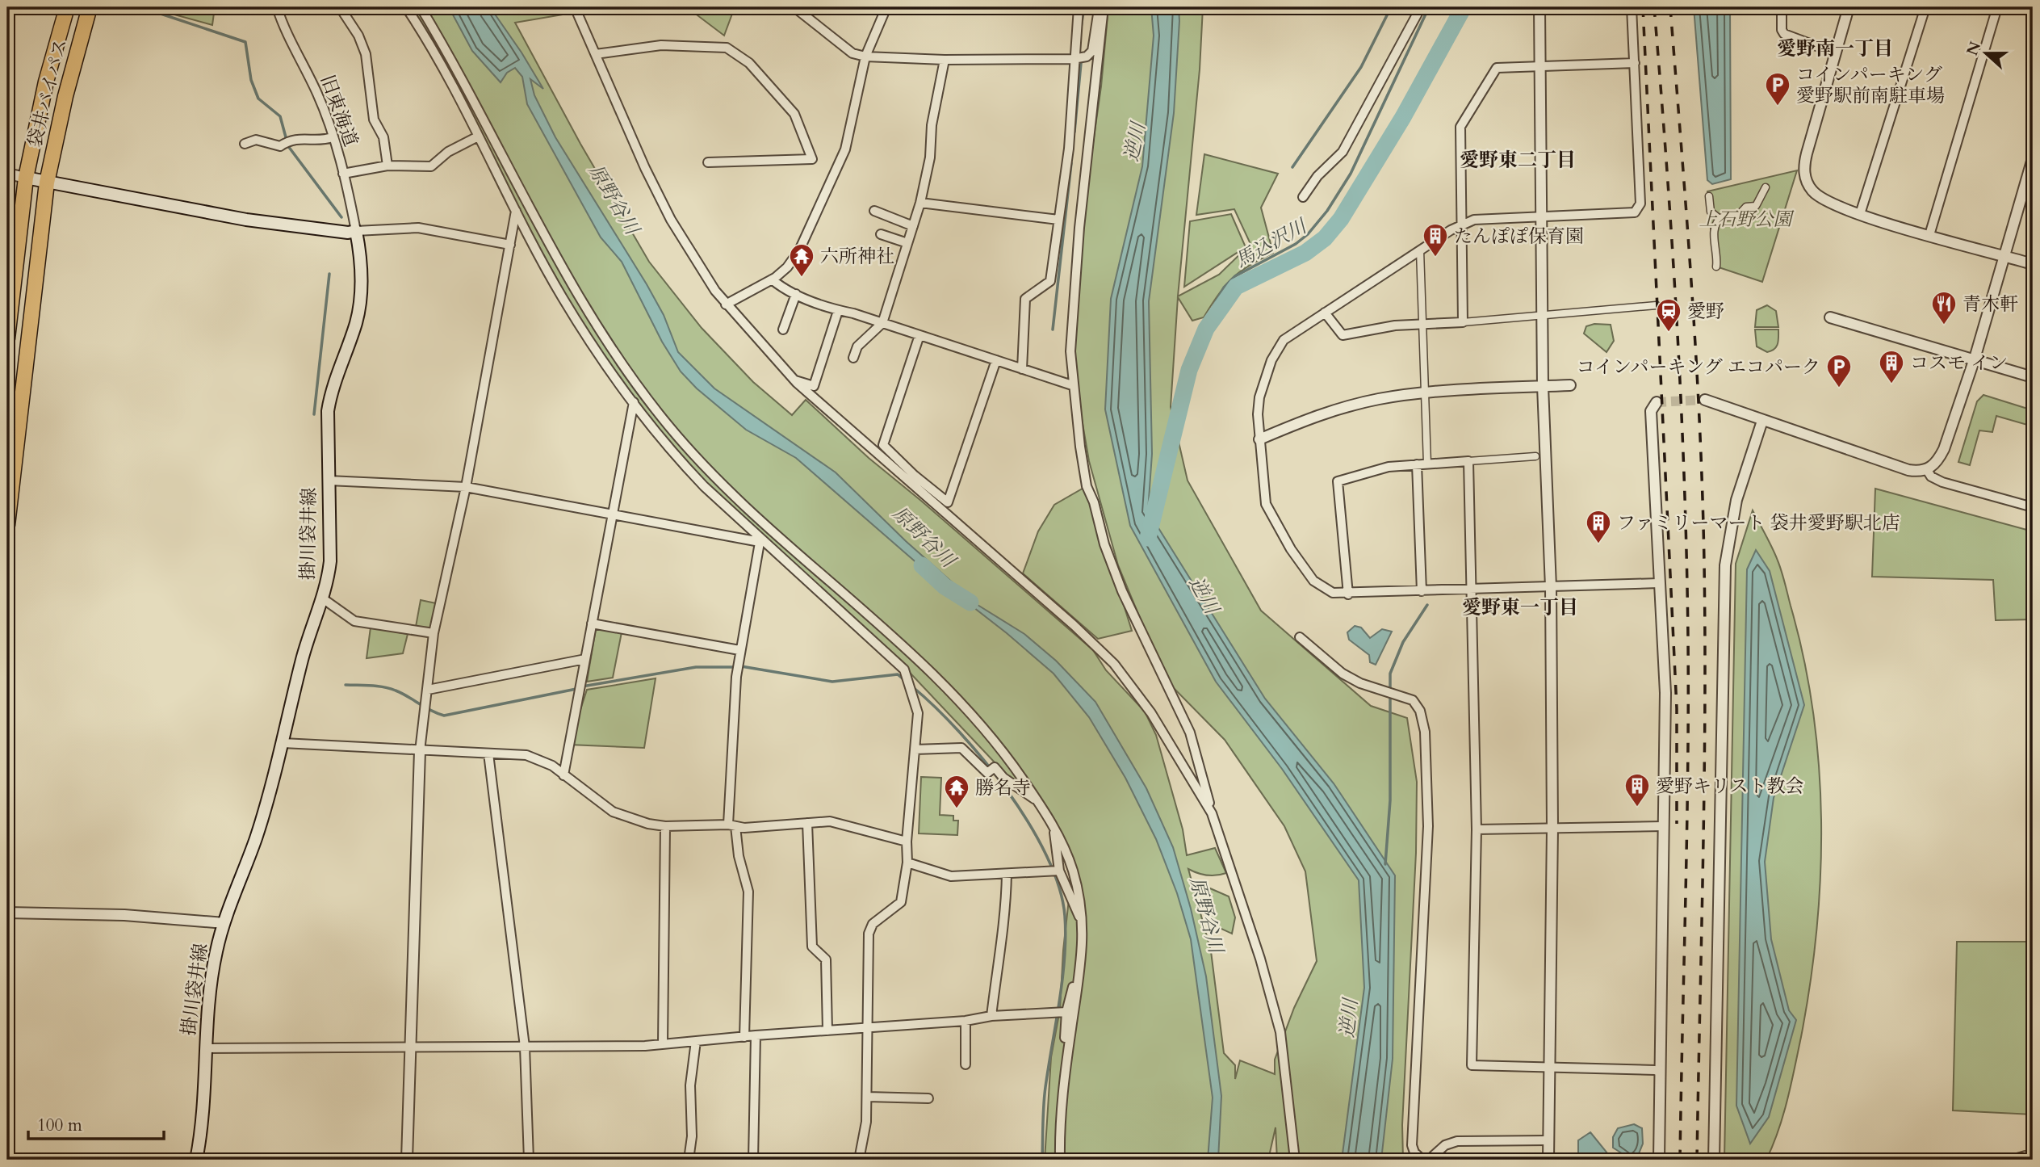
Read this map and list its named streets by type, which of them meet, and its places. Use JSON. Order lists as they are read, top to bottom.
{
  "streets": {
    "highway": ["袋井バイパス"],
    "main road": ["掛川袋井線"],
    "street": ["旧東海道"]
  },
  "crossings": [
    ["旧東海道", "掛川袋井線"]
  ],
  "districts": ["愛野南一丁目", "愛野東二丁目", "愛野東一丁目"],
  "water": ["逆川", "原野谷川", "馬込沢川"],
  "parks": ["上石野公園"],
  "places": {
    "parking": ["コインパーキング 愛野駅前南駐車場", "コインパーキング エコパーク"],
    "building": [
      "たんぽぽ保育園",
      "コスモ イン",
      "ファミリーマート 袋井愛野駅北店",
      "愛野キリスト教会"
    ],
    "temple": ["六所神社", "勝名寺"],
    "restaurant": ["青木軒"],
    "station": ["愛野"]
  },
  "scale_bar": "100 m",
  "north": "left"
}
